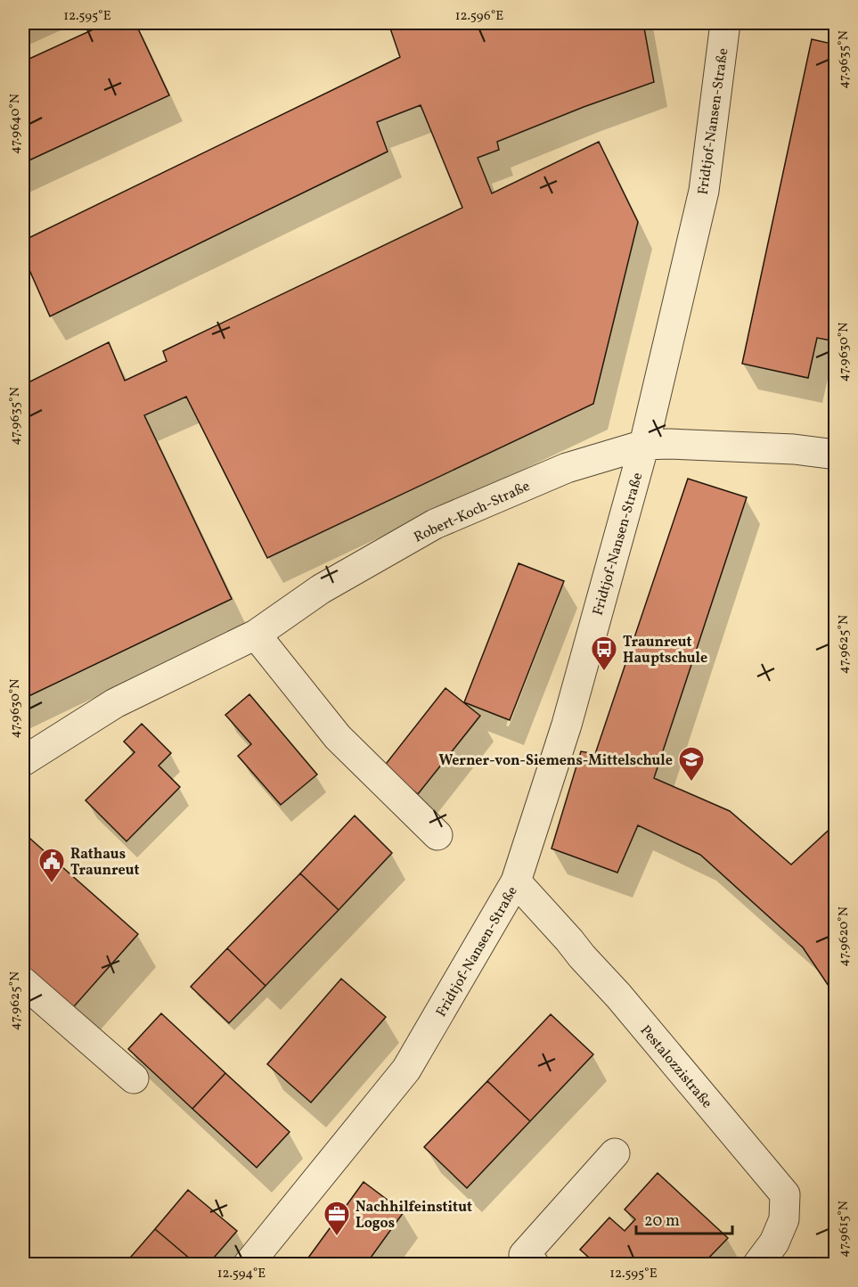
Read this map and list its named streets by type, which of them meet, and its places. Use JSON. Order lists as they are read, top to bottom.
{
  "streets": {
    "street": ["Fridtjof-Nansen-Straße", "Robert-Koch-Straße", "Pestalozzistraße"]
  },
  "crossings": [
    ["Fridtjof-Nansen-Straße", "Robert-Koch-Straße"],
    ["Fridtjof-Nansen-Straße", "Pestalozzistraße"]
  ],
  "places": {
    "bus stop": ["Traunreut Hauptschule"],
    "school or university": ["Werner-von-Siemens-Mittelschule"],
    "public building": ["Rathaus Traunreut"],
    "office": ["Nachhilfeinstitut Logos"]
  },
  "scale_bar": "20 m",
  "coordinates": [
    "12.595°E",
    "12.596°E",
    "47.9635°N",
    "47.9640°N",
    "47.9630°N",
    "47.9625°N",
    "47.9620°N",
    "47.9615°N",
    "12.594°E"
  ]
}
